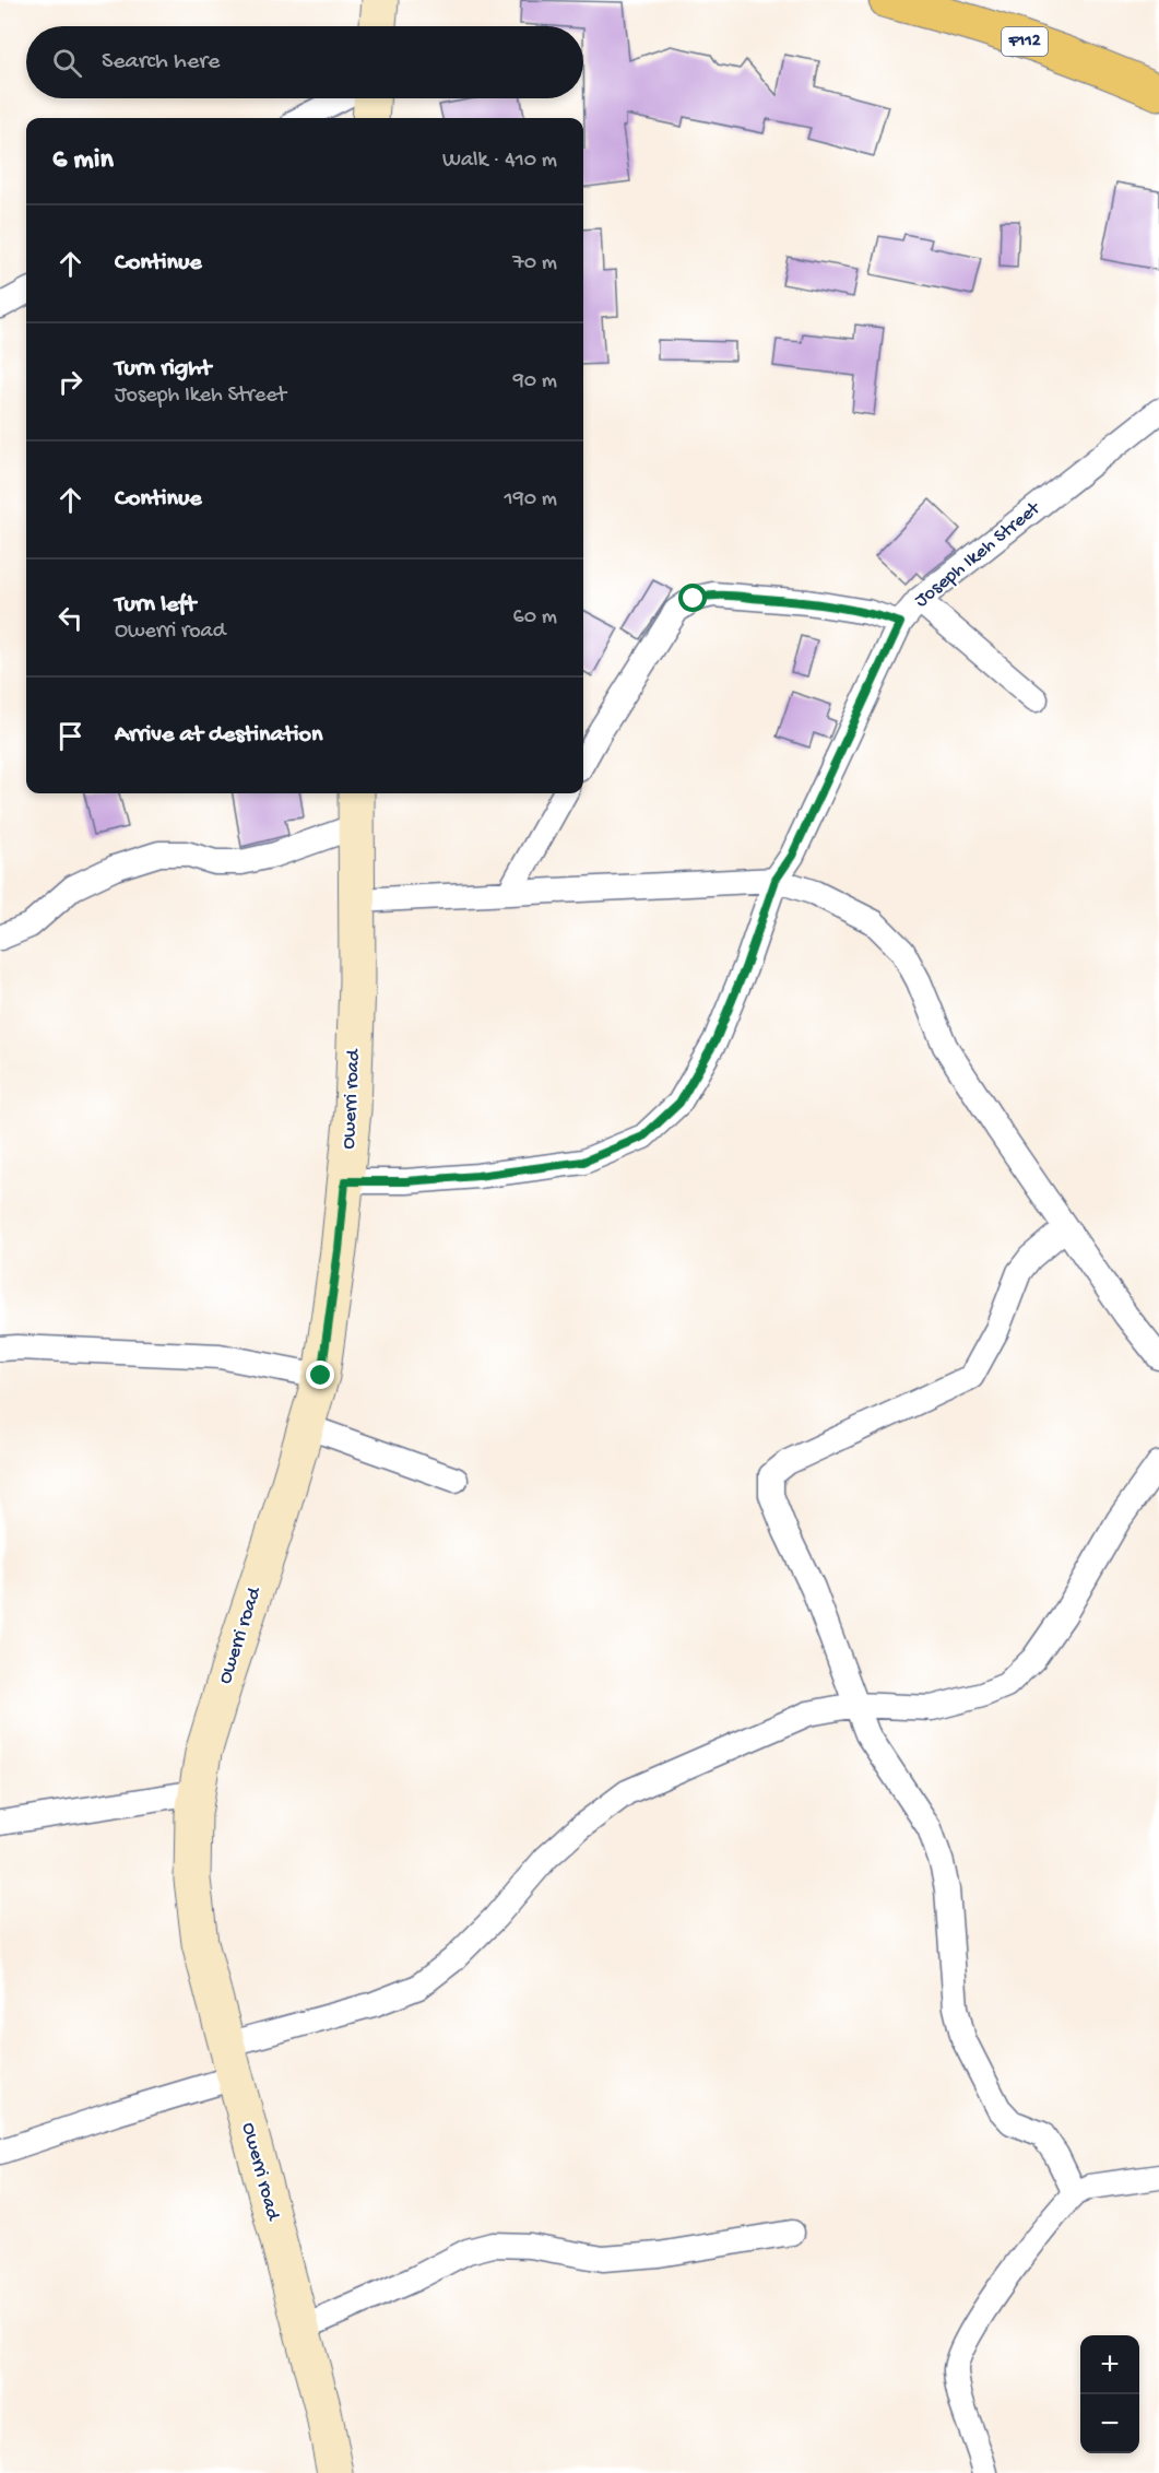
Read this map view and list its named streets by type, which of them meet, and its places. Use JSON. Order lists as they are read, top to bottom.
{
  "streets": {
    "main road": ["F112", "Owerri road"],
    "street": ["Joseph Ikeh Street"]
  },
  "crossings": [
    ["Joseph Ikeh Street", "Owerri road"]
  ],
  "page": {
    "search": "Search here",
    "heading": ["6 min", "Walk · 410 m"],
    "list": [
      ["Continue", "70 m"],
      ["Turn right", "Joseph Ikeh Street", "90 m"],
      ["Continue", "190 m"],
      ["Turn left", "Owerri road", "60 m"],
      "Arrive at destination"
    ],
    "map_buttons": ["+", "−"]
  }
}
